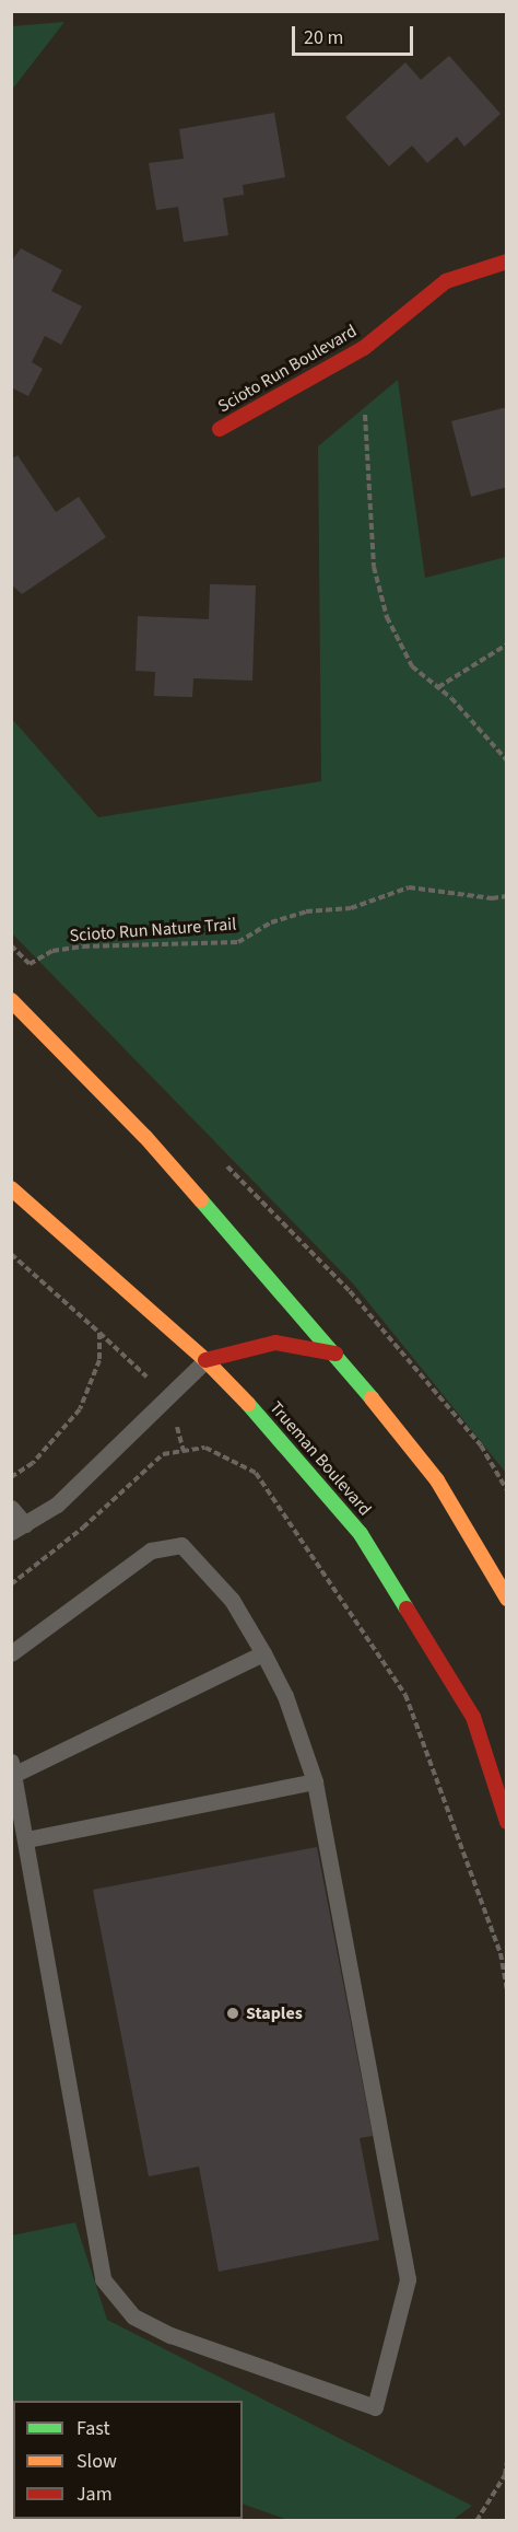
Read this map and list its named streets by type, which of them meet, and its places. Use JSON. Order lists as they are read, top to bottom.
{
  "streets": {
    "main road": ["Scioto Run Boulevard", "Trueman Boulevard"],
    "path": ["Scioto Run Nature Trail"]
  },
  "places": ["Staples"],
  "legend": ["Fast", "Slow", "Jam"],
  "scale_bar": "20 m"
}
